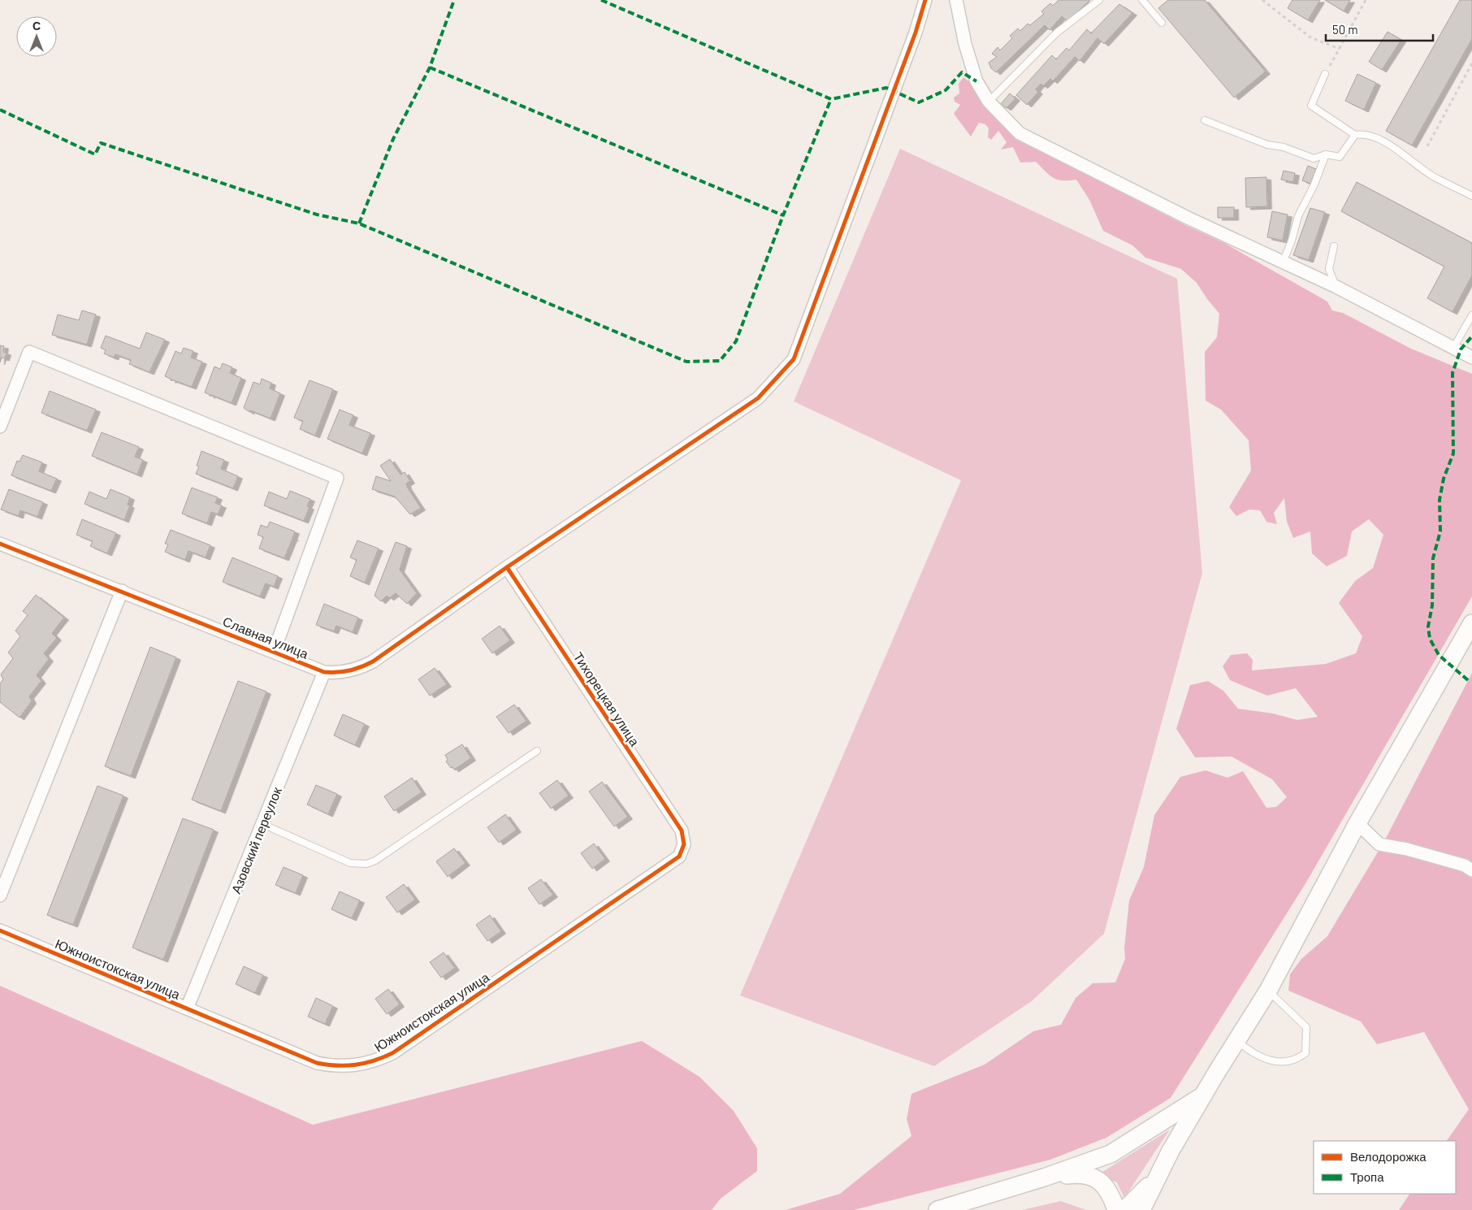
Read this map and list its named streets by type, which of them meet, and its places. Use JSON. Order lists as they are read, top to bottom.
{
  "streets": {
    "street": [
      "Славная улица",
      "Тихорецкая улица",
      "Азовский переулок",
      "Южноистокская улица"
    ]
  },
  "crossings": [
    ["Славная улица", "Тихорецкая улица"],
    ["Славная улица", "Азовский переулок"],
    ["Тихорецкая улица", "Южноистокская улица"],
    ["Азовский переулок", "Южноистокская улица"]
  ],
  "legend": ["Велодорожка", "Тропа"],
  "scale_bar": "50 m",
  "north": "top"
}
